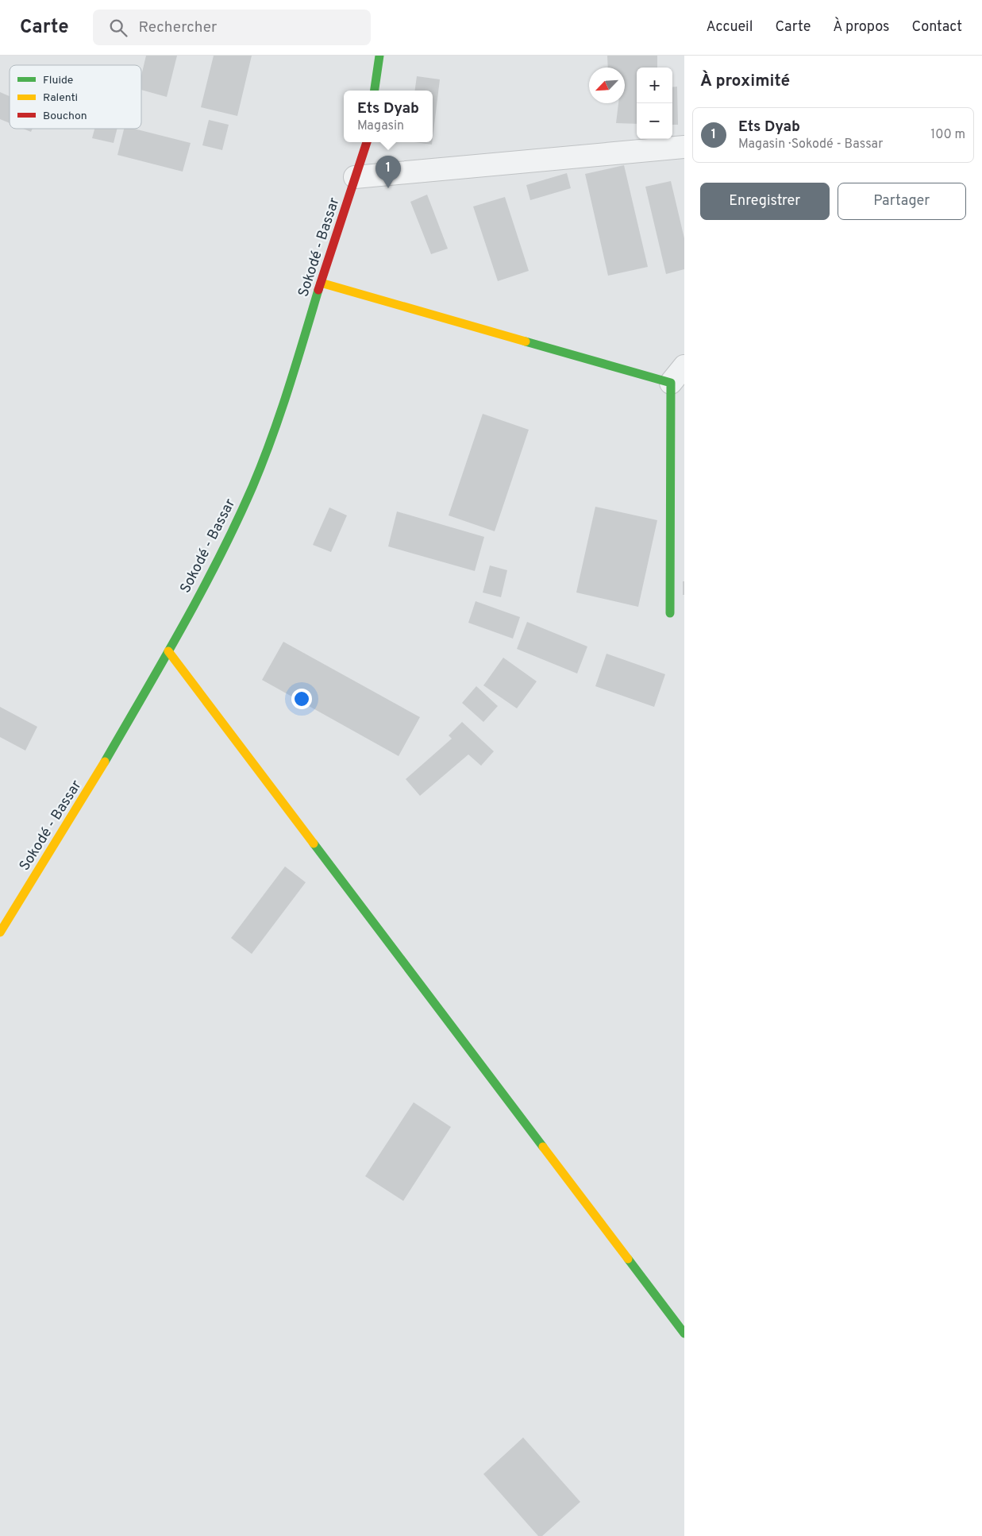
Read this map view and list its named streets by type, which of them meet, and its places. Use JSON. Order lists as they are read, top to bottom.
{
  "streets": {
    "street": ["Sokodé - Bassar"]
  },
  "legend": ["Fluide", "Ralenti", "Bouchon"],
  "north": "bottom left",
  "page": {
    "header": "Carte",
    "search": "Rechercher",
    "nav": [
      "Accueil",
      "Carte",
      "À propos",
      "Contact"
    ],
    "heading": "À proximité",
    "map_buttons": ["+", "−"],
    "popup": ["Ets Dyab", "Magasin"],
    "list": [
      {
        "mark": "1",
        "name": "Ets Dyab",
        "note": "Magasin · Sokodé - Bassar",
        "value": "100 m"
      }
    ],
    "pins": "1",
    "buttons": ["Enregistrer", "Partager"]
  }
}
